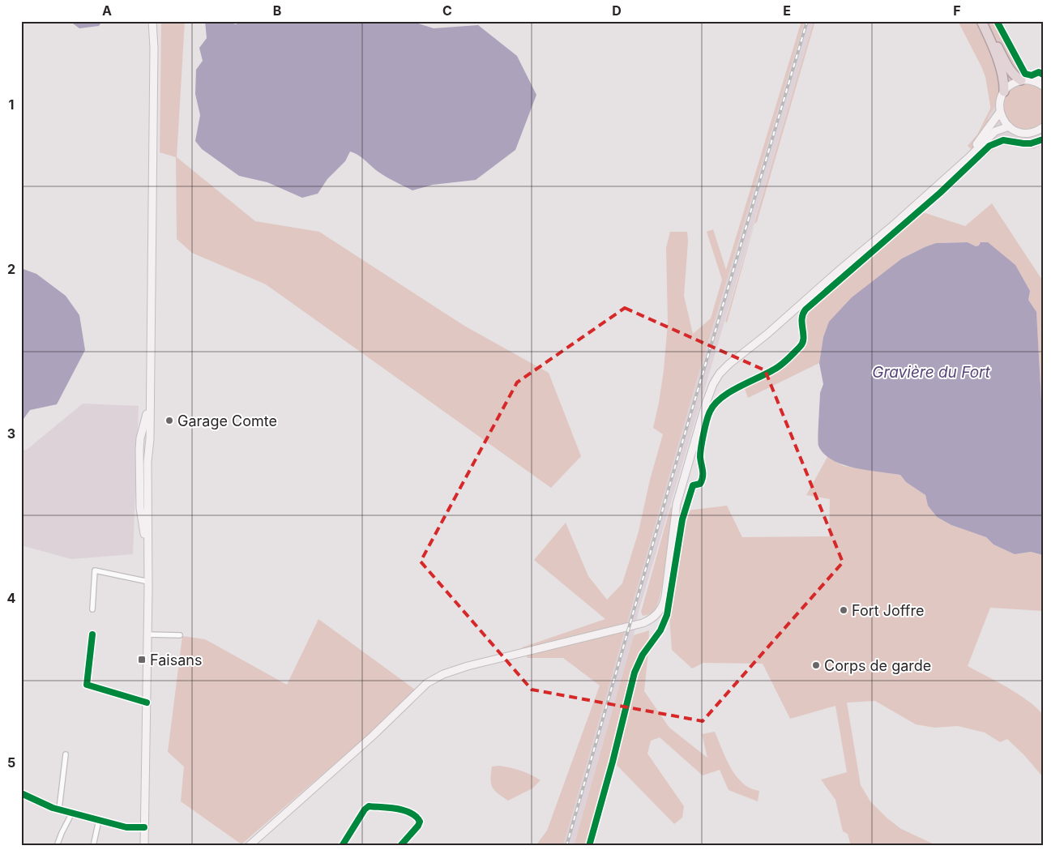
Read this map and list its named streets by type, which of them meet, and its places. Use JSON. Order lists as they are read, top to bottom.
{
  "water": ["Gravière du Fort"],
  "places": {
    "other": ["Garage Comte", "Fort Joffre", "Corps de garde"],
    "transit": ["Faisans"]
  },
  "grid": {
    "columns": [
      "A",
      "B",
      "C",
      "D",
      "E",
      "F"
    ],
    "rows": [
      "1",
      "2",
      "3",
      "4",
      "5"
    ]
  }
}
